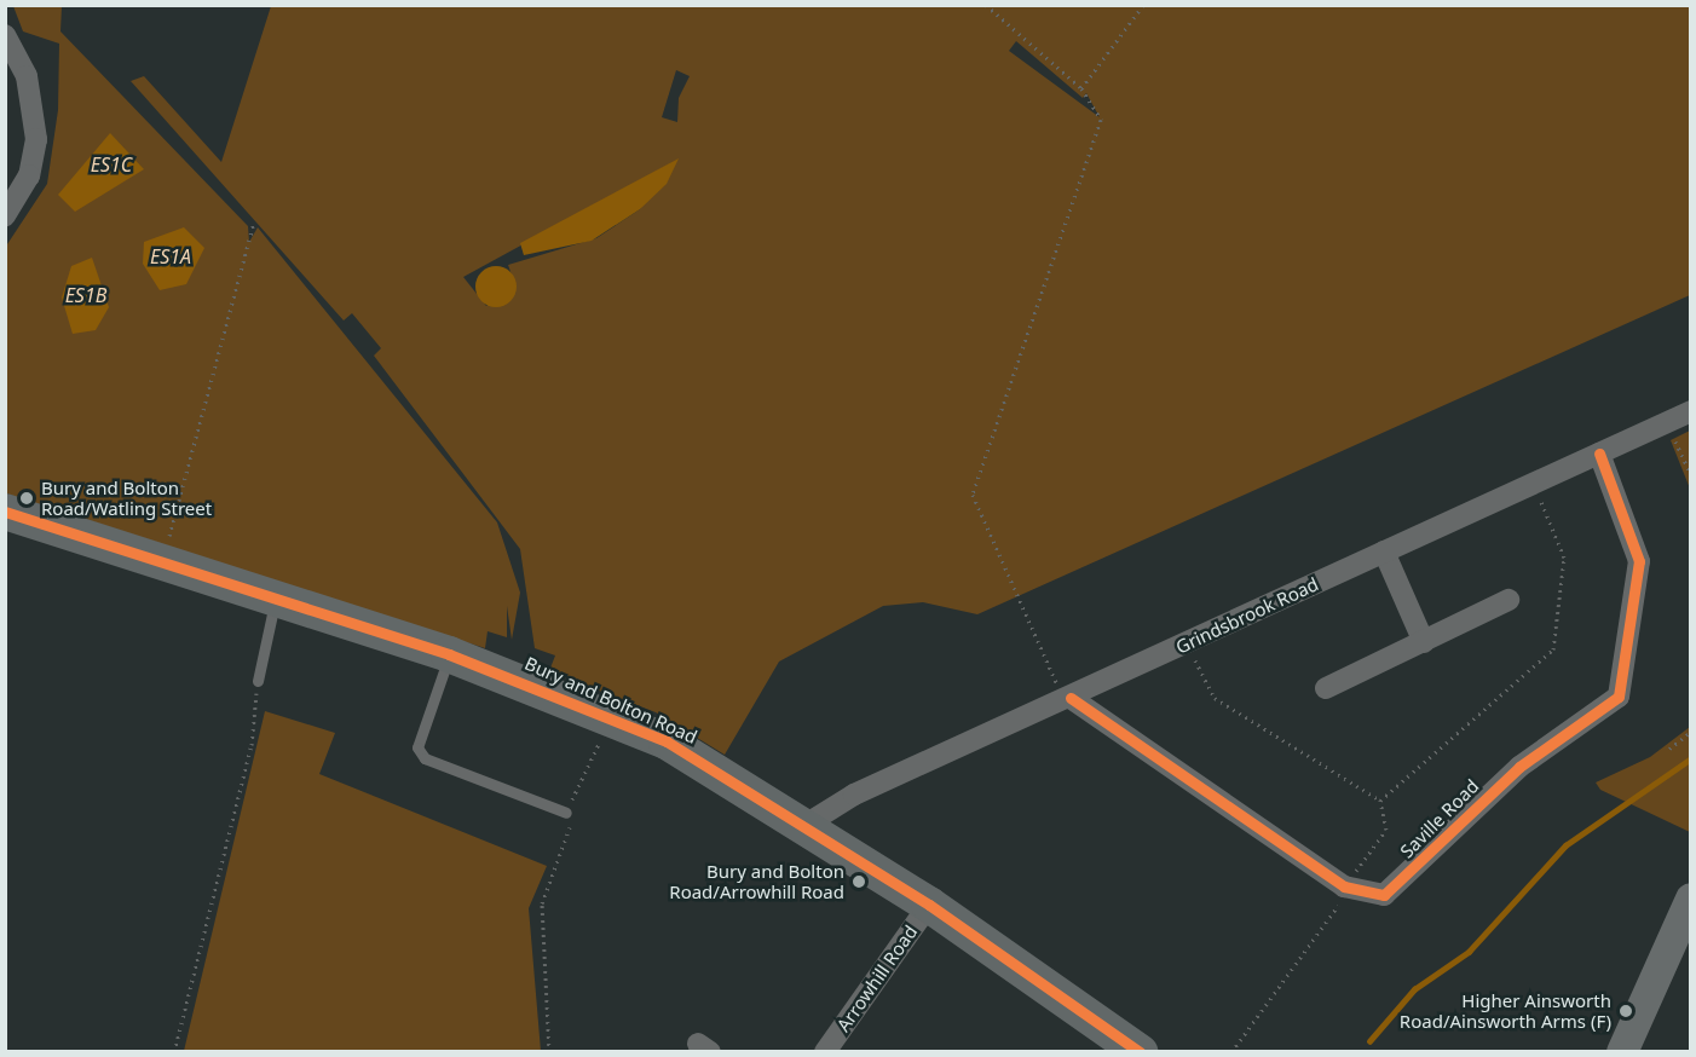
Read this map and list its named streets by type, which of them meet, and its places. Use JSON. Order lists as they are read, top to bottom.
{
  "streets": {
    "highway": ["Bury and Bolton Road"],
    "street": ["Grindsbrook Road", "Saville Road", "Arrowhill Road"]
  },
  "crossings": [
    ["Grindsbrook Road", "Bury and Bolton Road"],
    ["Grindsbrook Road", "Saville Road"],
    ["Bury and Bolton Road", "Arrowhill Road"]
  ],
  "water": ["ES1C", "ES1A", "ES1B"],
  "places": ["Bury and Bolton Road/Watling Street", "Bury and Bolton Road/Arrowhill Road", "Higher Ainsworth Road/Ainsworth Arms (F)"]
}
